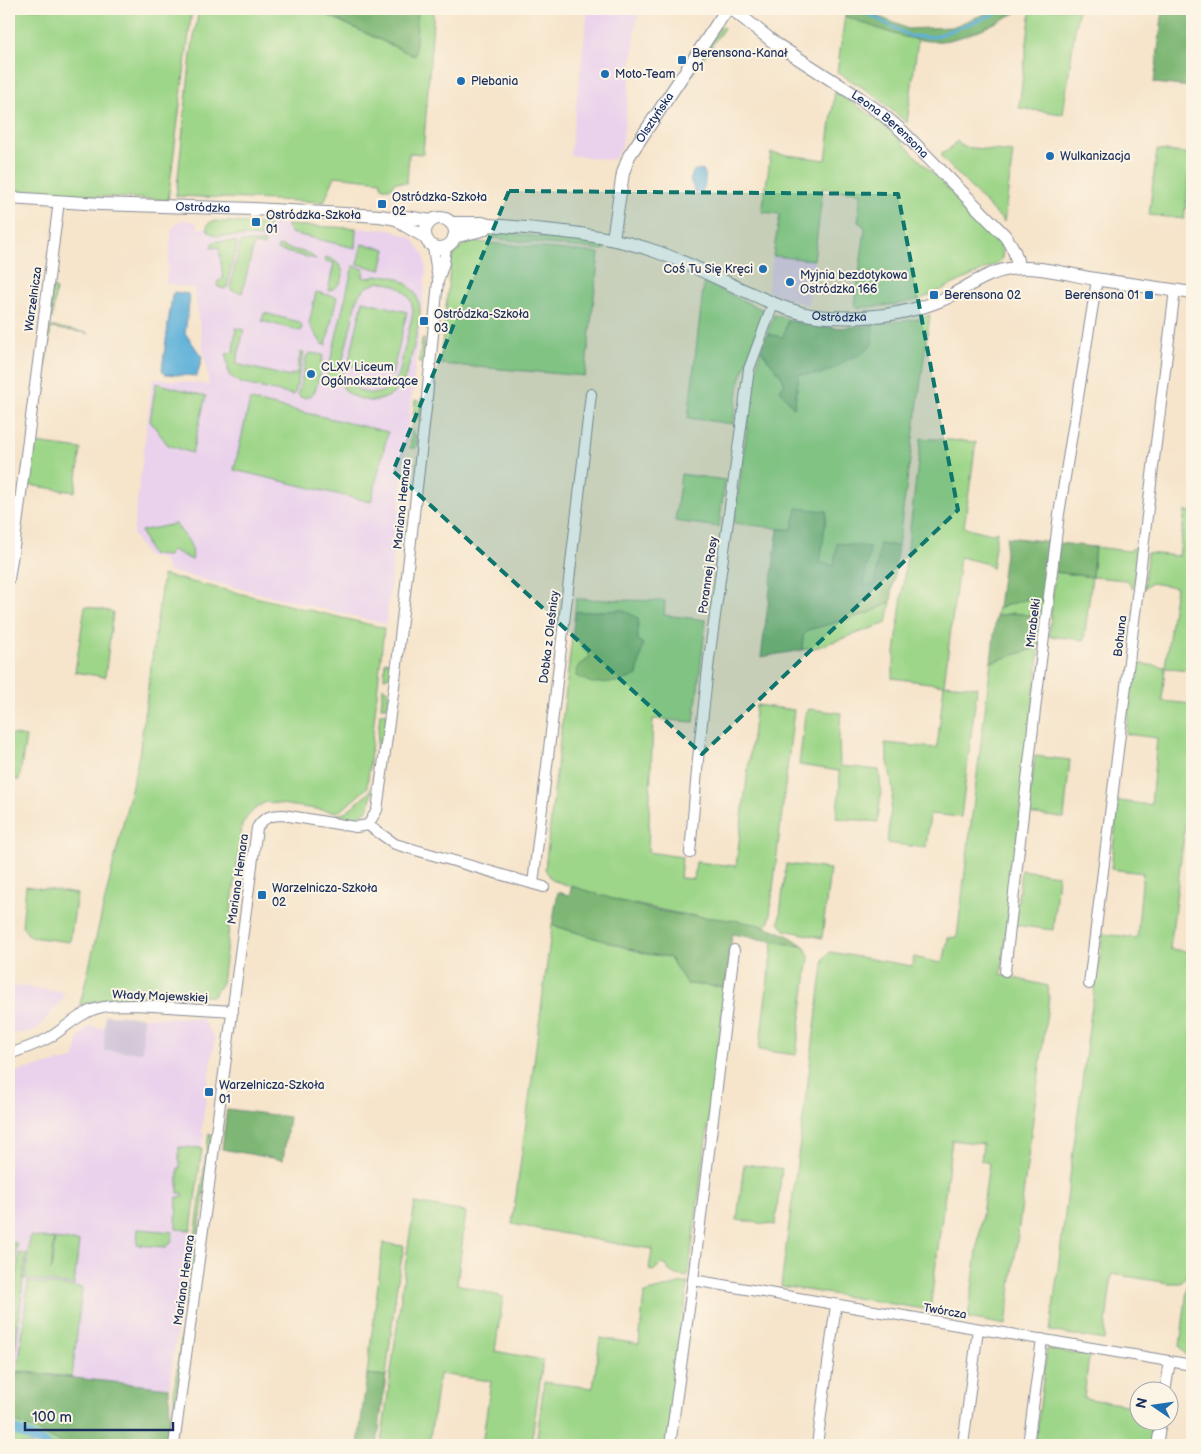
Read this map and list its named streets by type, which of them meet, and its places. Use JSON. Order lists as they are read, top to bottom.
{
  "streets": {
    "street": [
      "Olsztyńska",
      "Leona Berensona",
      "Ostródzka",
      "Warzelnicza",
      "Mariana Hemara",
      "Porannej Rosy",
      "Mirabelki",
      "Bohuna",
      "Dobka z Oleśnicy",
      "Włady Majewskiej",
      "Twórcza"
    ]
  },
  "crossings": [
    ["Olsztyńska", "Ostródzka"],
    ["Leona Berensona", "Ostródzka"],
    ["Ostródzka", "Warzelnicza"],
    ["Ostródzka", "Mariana Hemara"],
    ["Ostródzka", "Porannej Rosy"],
    ["Ostródzka", "Mirabelki"],
    ["Ostródzka", "Bohuna"],
    ["Mariana Hemara", "Włady Majewskiej"]
  ],
  "places": {
    "transit": [
      "Berensona-Kanał 01",
      "Ostródzka-Szkoła 02",
      "Ostródzka-Szkoła 01",
      "Berensona 02",
      "Berensona 01",
      "Ostródzka-Szkoła 03",
      "Warzelnicza-Szkoła 02",
      "Warzelnicza-Szkoła 01"
    ],
    "other": [
      "Moto-Team",
      "Plebania",
      "Wulkanizacja",
      "Coś Tu Się Kręci",
      "Myjnia bezdotykowa Ostródzka 166",
      "CLXV Liceum Ogólnokształcące"
    ]
  },
  "scale_bar": "100 m",
  "north": "left"
}
